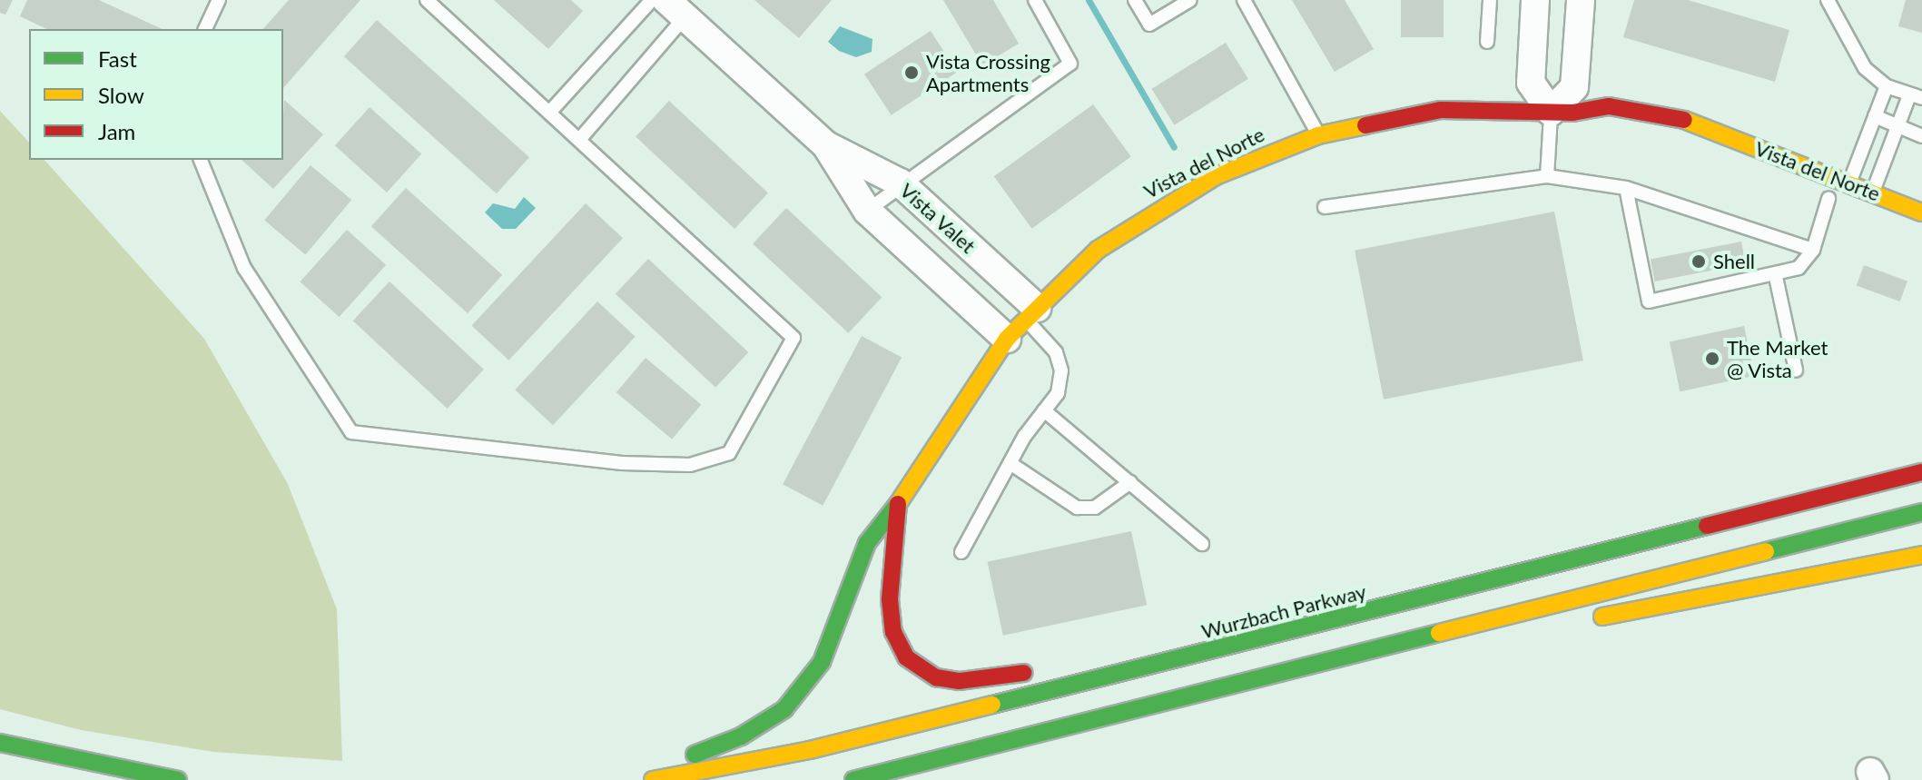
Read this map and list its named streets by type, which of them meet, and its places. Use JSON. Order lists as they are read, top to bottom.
{
  "streets": {
    "main road": ["Vista del Norte", "Wurzbach Parkway"],
    "street": ["Vista Valet"]
  },
  "crossings": [
    ["Vista del Norte", "Vista Valet"]
  ],
  "places": ["Vista Crossing Apartments", "Shell", "The Market @ Vista"],
  "legend": ["Fast", "Slow", "Jam"]
}
